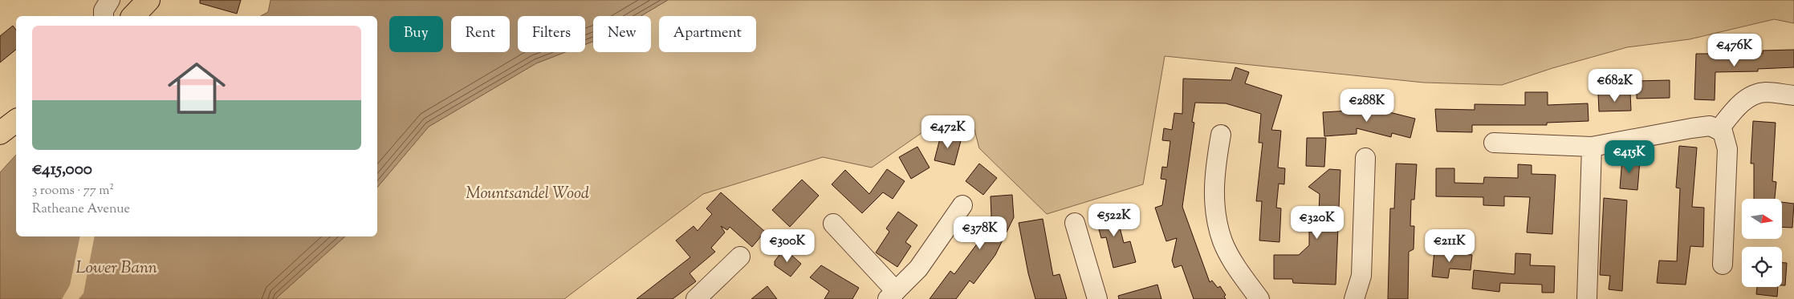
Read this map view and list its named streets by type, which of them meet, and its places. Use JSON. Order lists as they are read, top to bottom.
{
  "water": ["Lower Bann"],
  "parks": ["Mountsandel Wood"],
  "north": "right",
  "page": {
    "chip": [
      "Buy",
      "Rent",
      "Filters",
      "New",
      "Apartment"
    ],
    "list": [
      {
        "name": "€415,000",
        "note": "3 rooms · 77 m² · Ratheane Avenue"
      }
    ],
    "price": [
      "€476K",
      "€682K",
      "€288K",
      "€472K",
      "€415K",
      "€522K",
      "€320K",
      "€378K",
      "€300K",
      "€211K"
    ]
  }
}
